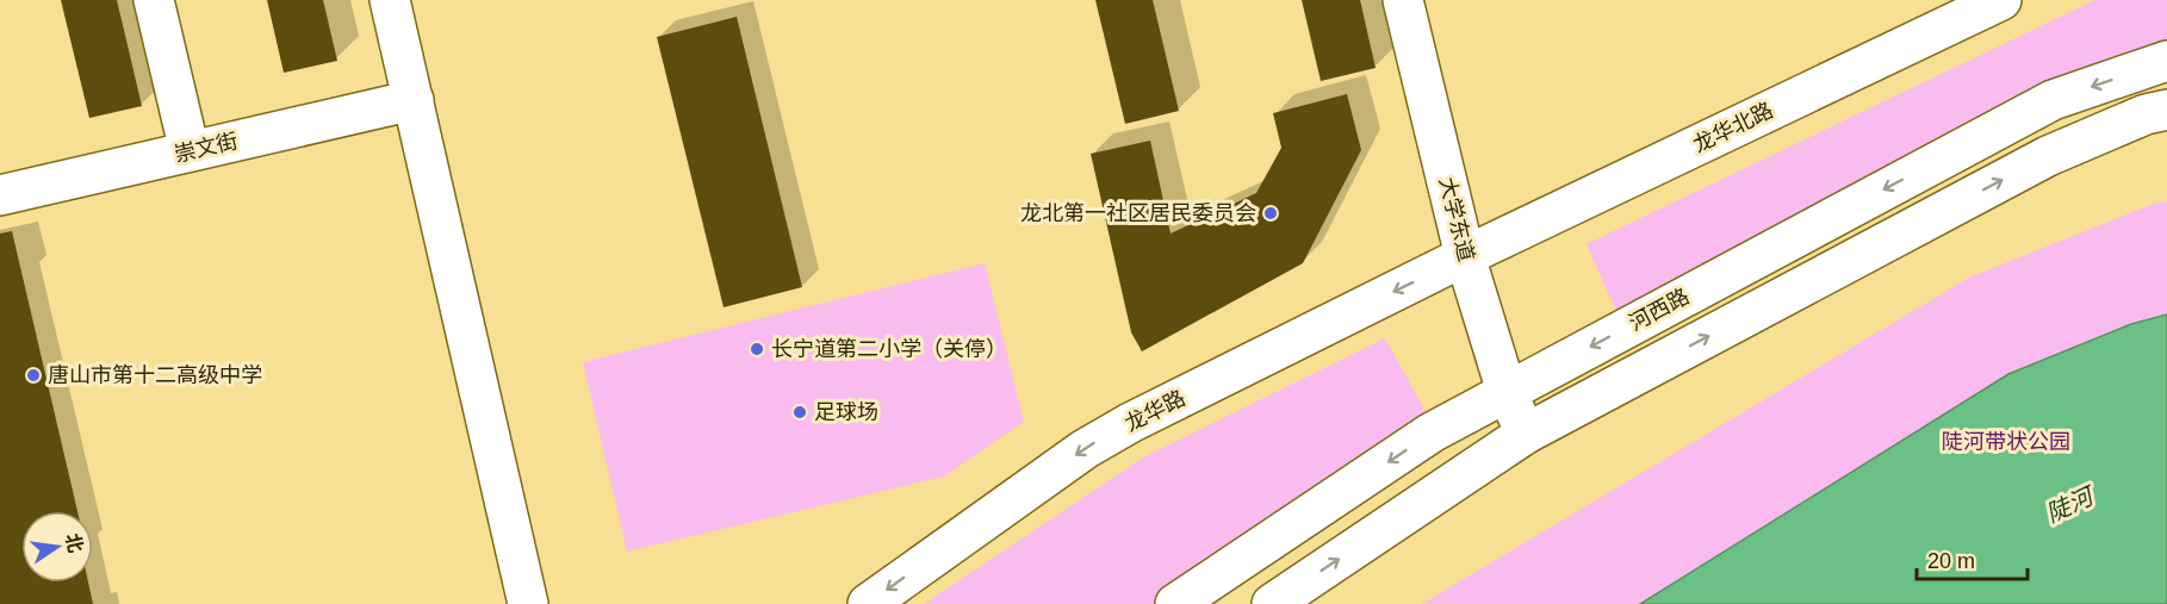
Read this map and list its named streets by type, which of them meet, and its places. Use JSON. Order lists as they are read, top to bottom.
{
  "streets": {
    "street": [
      "龙华北路",
      "崇文街",
      "大学东道",
      "河西路",
      "龙华路"
    ]
  },
  "crossings": [
    ["龙华北路", "大学东道"],
    ["龙华北路", "龙华路"],
    ["大学东道", "河西路"],
    ["大学东道", "龙华路"]
  ],
  "water": ["陡河"],
  "parks": ["陡河带状公园"],
  "places": [
    "龙北第一社区居民委员会",
    "长宁道第二小学（关停）",
    "唐山市第十二高级中学",
    "足球场"
  ],
  "scale_bar": "20 m",
  "north": "right"
}
